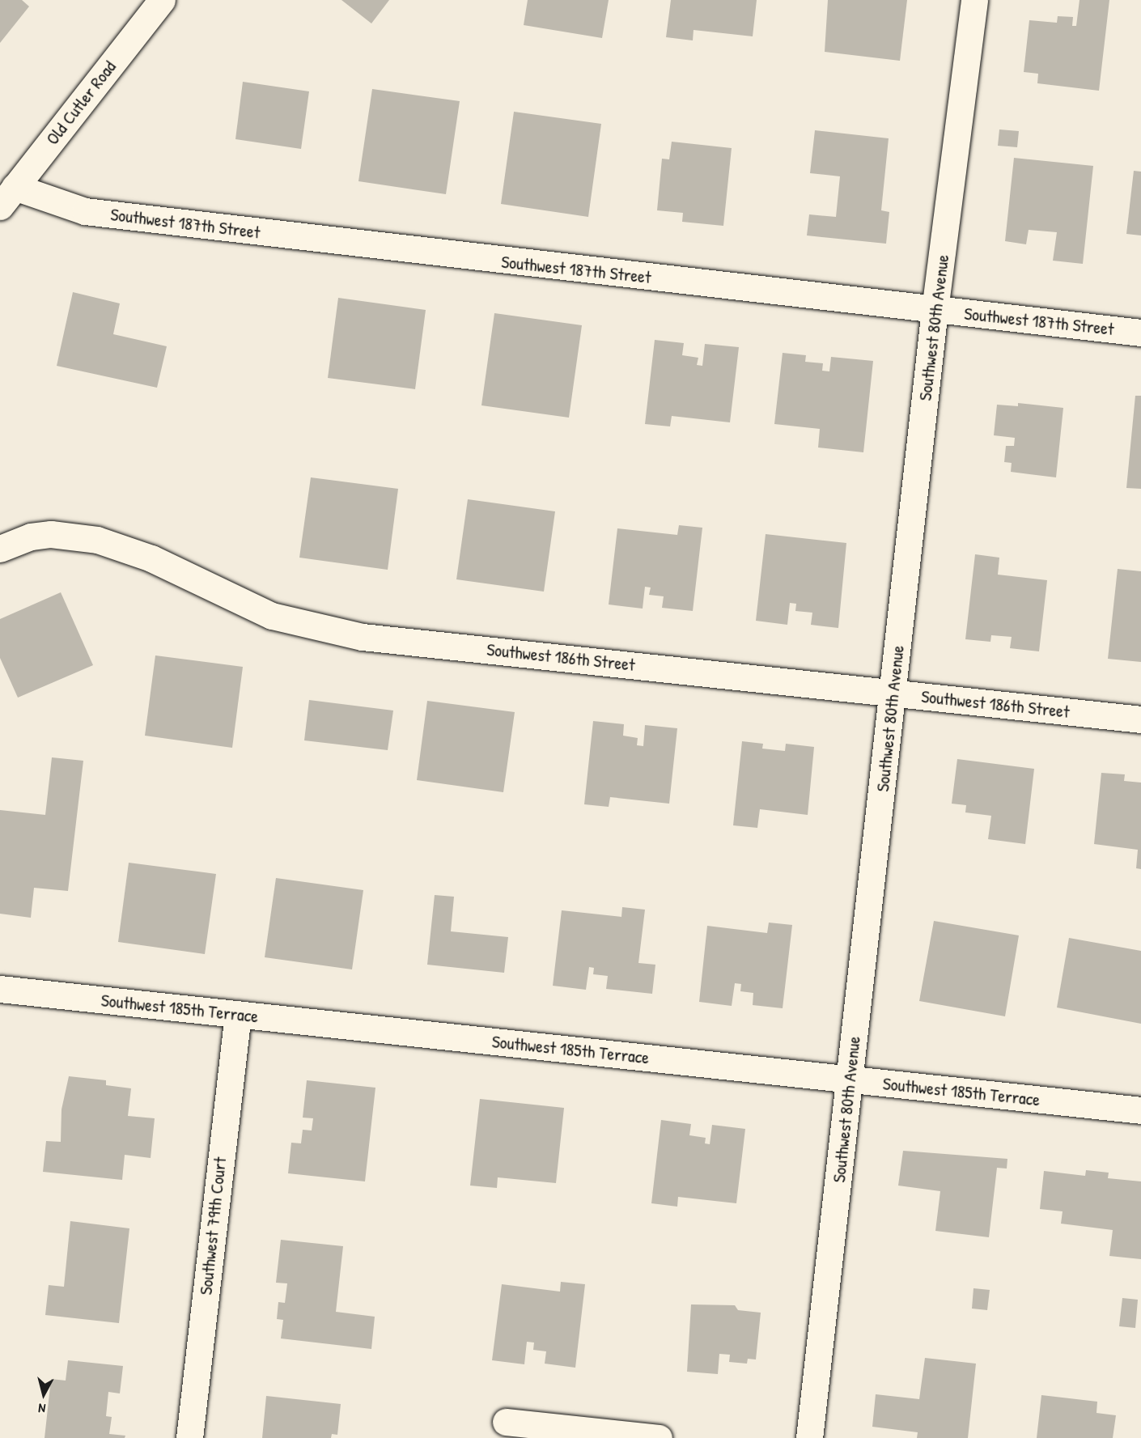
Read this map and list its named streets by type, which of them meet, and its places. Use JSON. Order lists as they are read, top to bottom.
{
  "streets": {
    "street": [
      "Old Cutler Road",
      "Southwest 187th Street",
      "Southwest 80th Avenue",
      "Southwest 186th Street",
      "Southwest 185th Terrace",
      "Southwest 79th Court"
    ]
  },
  "crossings": [
    ["Old Cutler Road", "Southwest 187th Street"],
    ["Southwest 187th Street", "Southwest 80th Avenue"],
    ["Southwest 80th Avenue", "Southwest 186th Street"],
    ["Southwest 80th Avenue", "Southwest 185th Terrace"],
    ["Southwest 185th Terrace", "Southwest 79th Court"]
  ],
  "north": "bottom"
}
